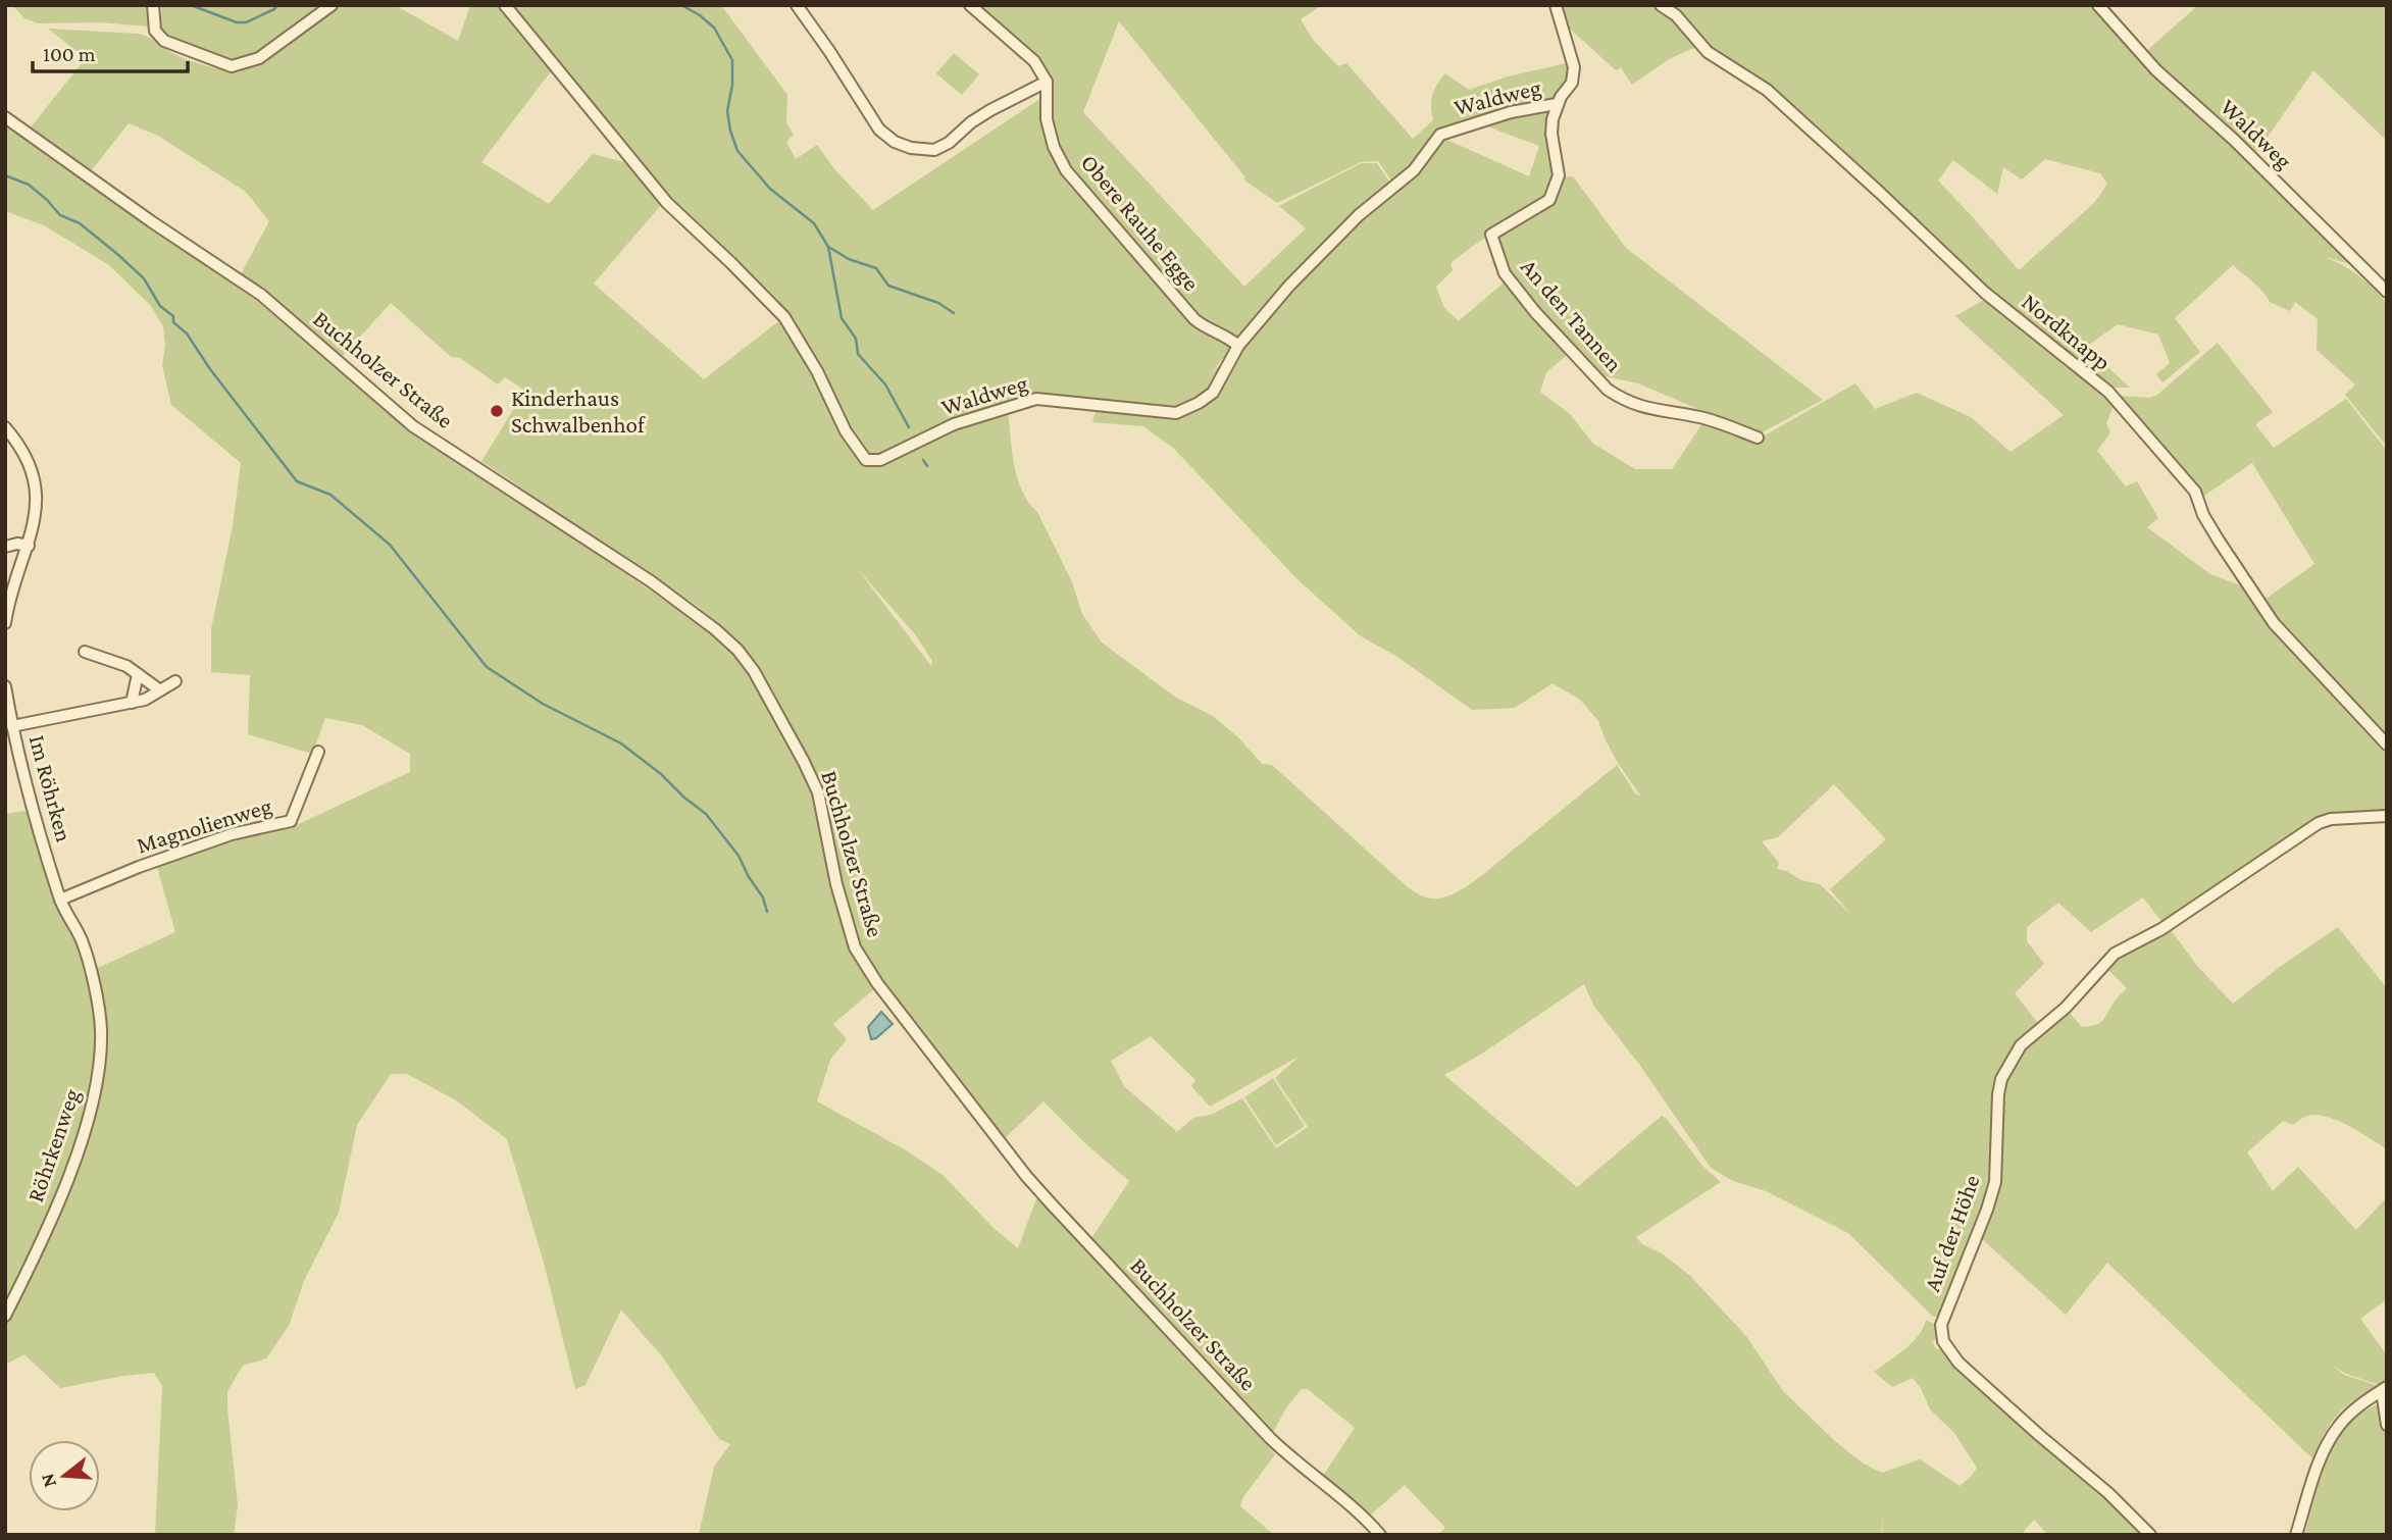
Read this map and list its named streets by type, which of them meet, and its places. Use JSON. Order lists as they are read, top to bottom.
{
  "streets": {
    "street": [
      "Waldweg",
      "Obere Rauhe Egge",
      "An den Tannen",
      "Nordknapp",
      "Buchholzer Straße",
      "Im Röhrken",
      "Magnolienweg",
      "Röhrkenweg",
      "Auf der Höhe"
    ]
  },
  "crossings": [
    ["Waldweg", "Obere Rauhe Egge"],
    ["Waldweg", "An den Tannen"],
    ["Im Röhrken", "Magnolienweg"],
    ["Im Röhrken", "Röhrkenweg"],
    ["Magnolienweg", "Röhrkenweg"]
  ],
  "places": ["Kinderhaus Schwalbenhof"],
  "scale_bar": "100 m",
  "north": "left"
}
